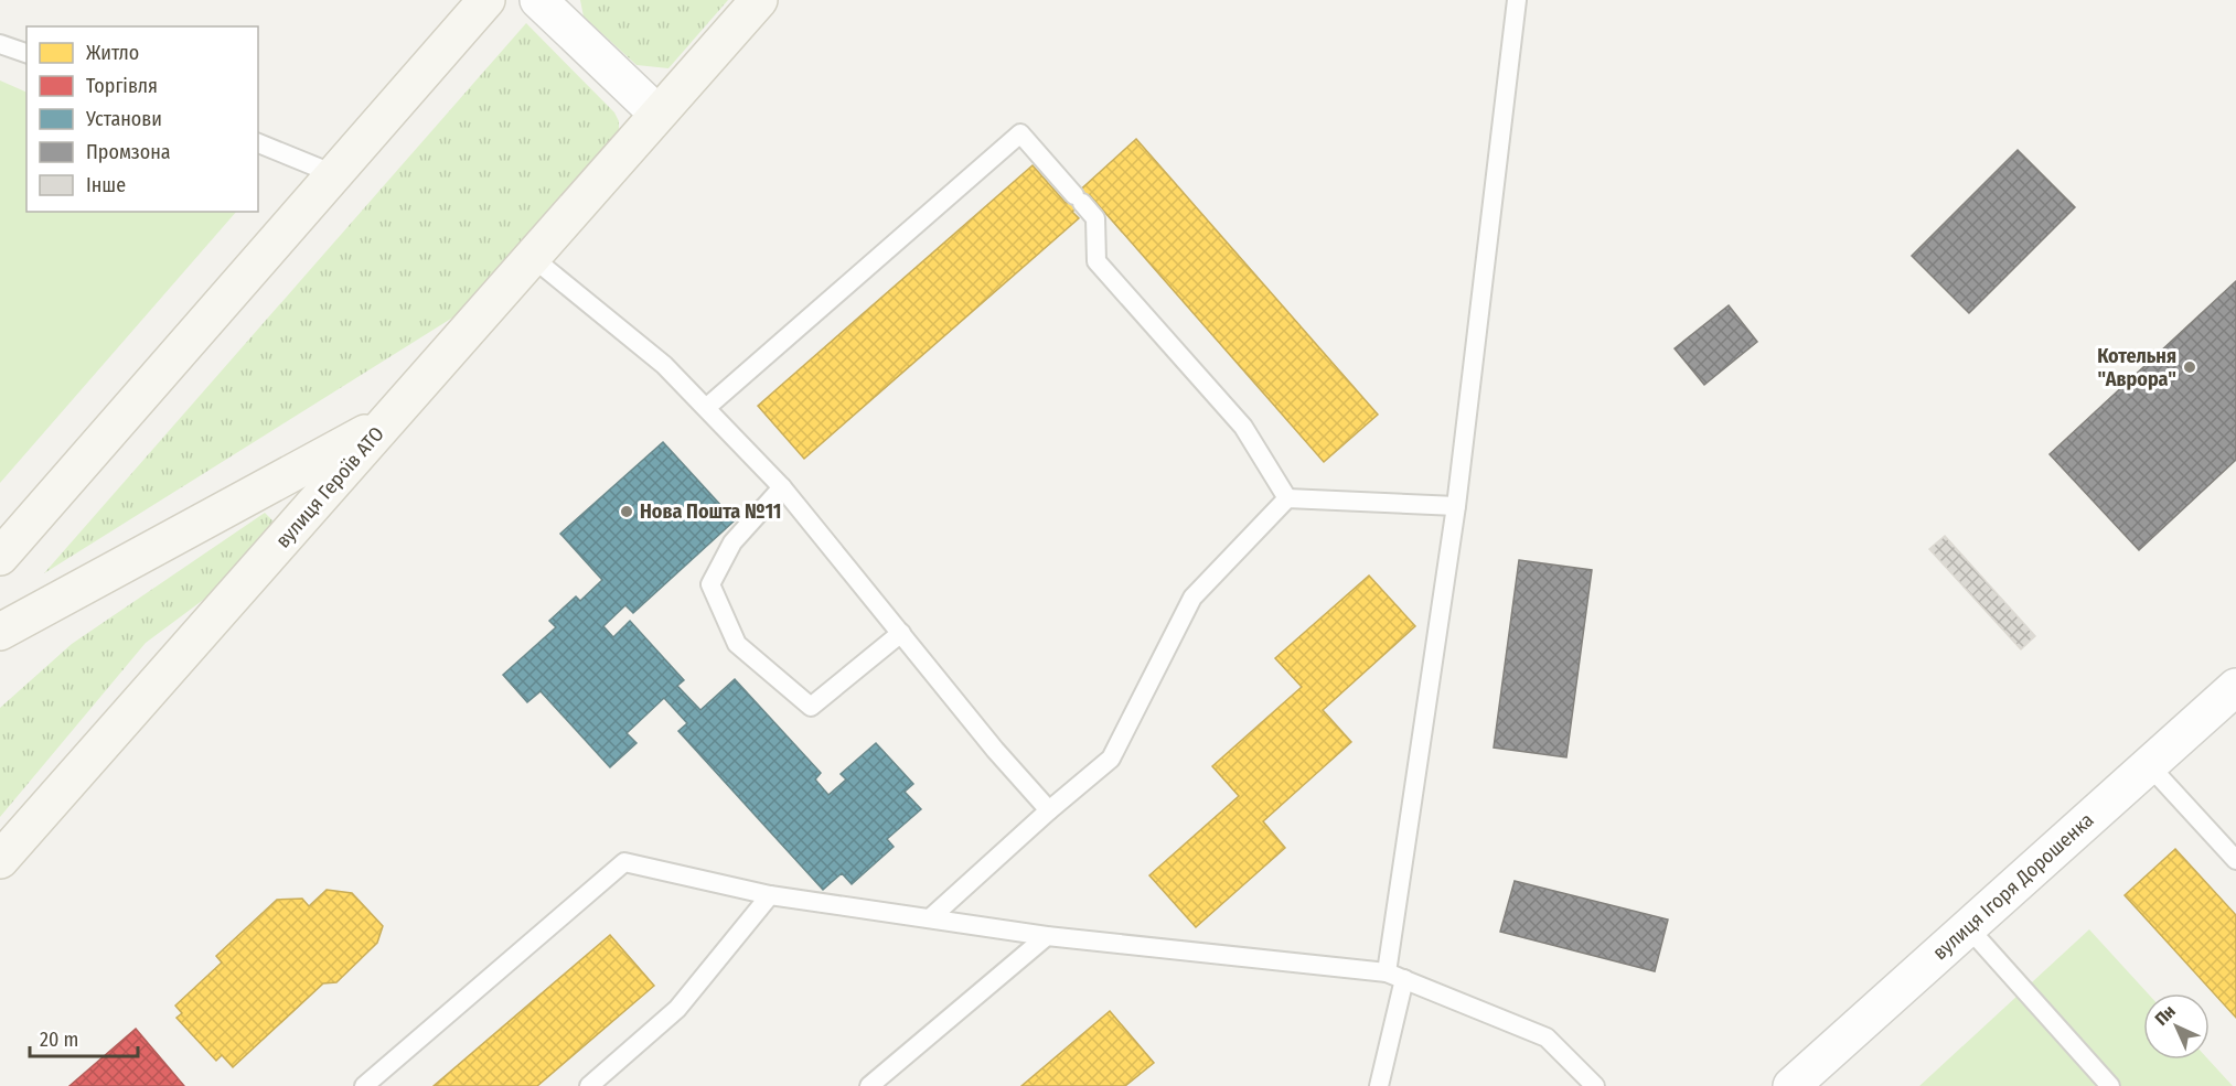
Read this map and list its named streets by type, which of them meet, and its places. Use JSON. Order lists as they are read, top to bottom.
{
  "streets": {
    "main road": ["вулиця Героїв АТО"],
    "street": ["вулиця Ігоря Дорошенка"]
  },
  "places": ["Котельня \"Аврора\"", "Нова Пошта №11"],
  "legend": [
    "Житло",
    "Торгівля",
    "Установи",
    "Промзона",
    "Інше"
  ],
  "scale_bar": "20 m",
  "north": "top left"
}
